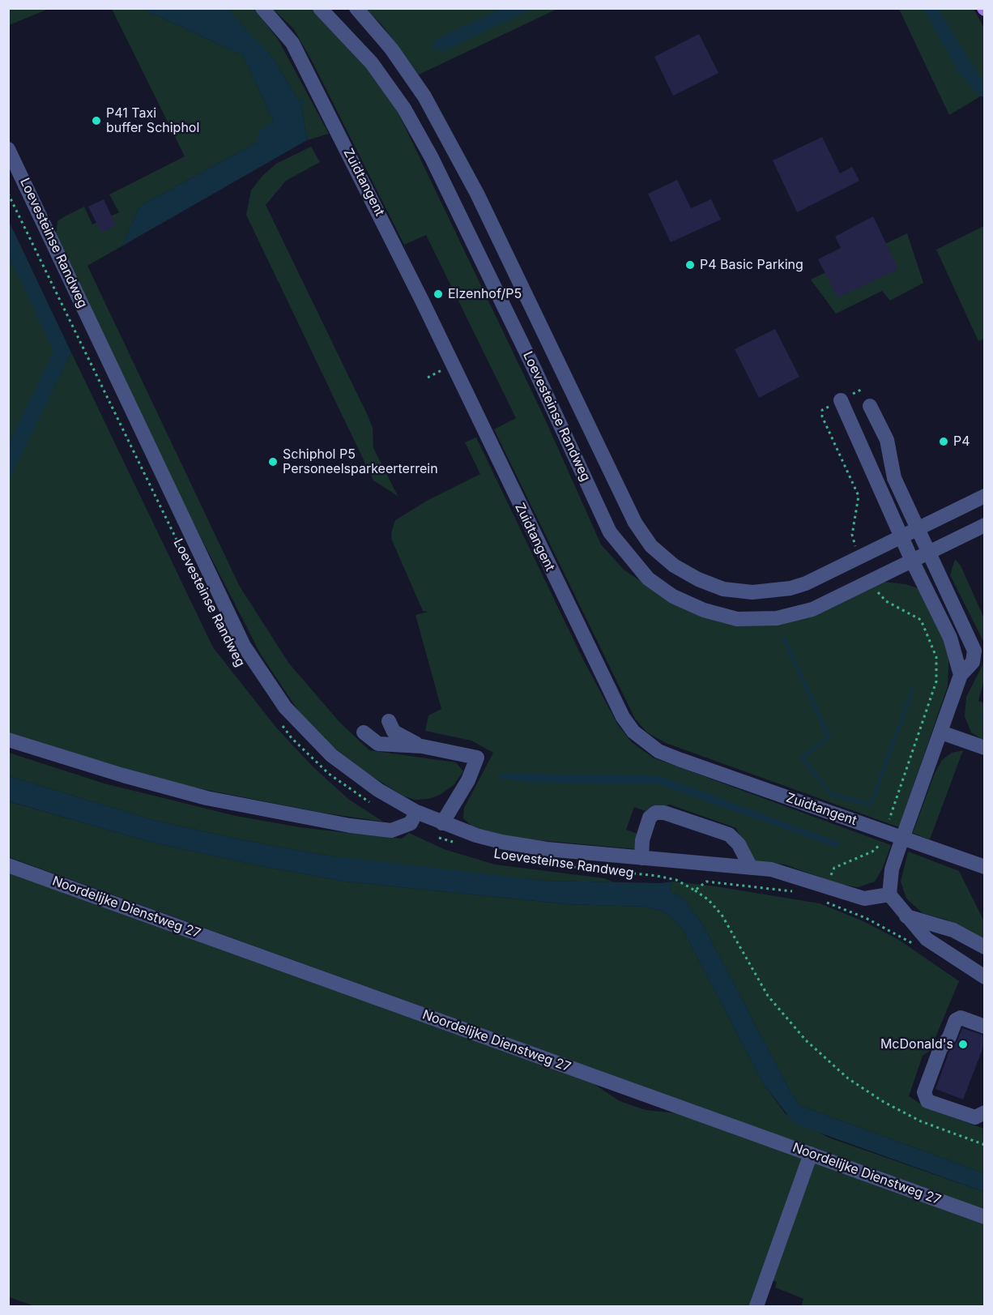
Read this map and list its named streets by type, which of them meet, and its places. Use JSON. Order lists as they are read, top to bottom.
{
  "streets": {
    "street": ["Zuidtangent", "Loevesteinse Randweg", "Noordelijke Dienstweg 27"]
  },
  "places": [
    "P41 Taxi buffer Schiphol",
    "P4 Basic Parking",
    "Elzenhof/P5",
    "P4",
    "Schiphol P5 Personeelsparkeerterrein",
    "McDonald's"
  ]
}
